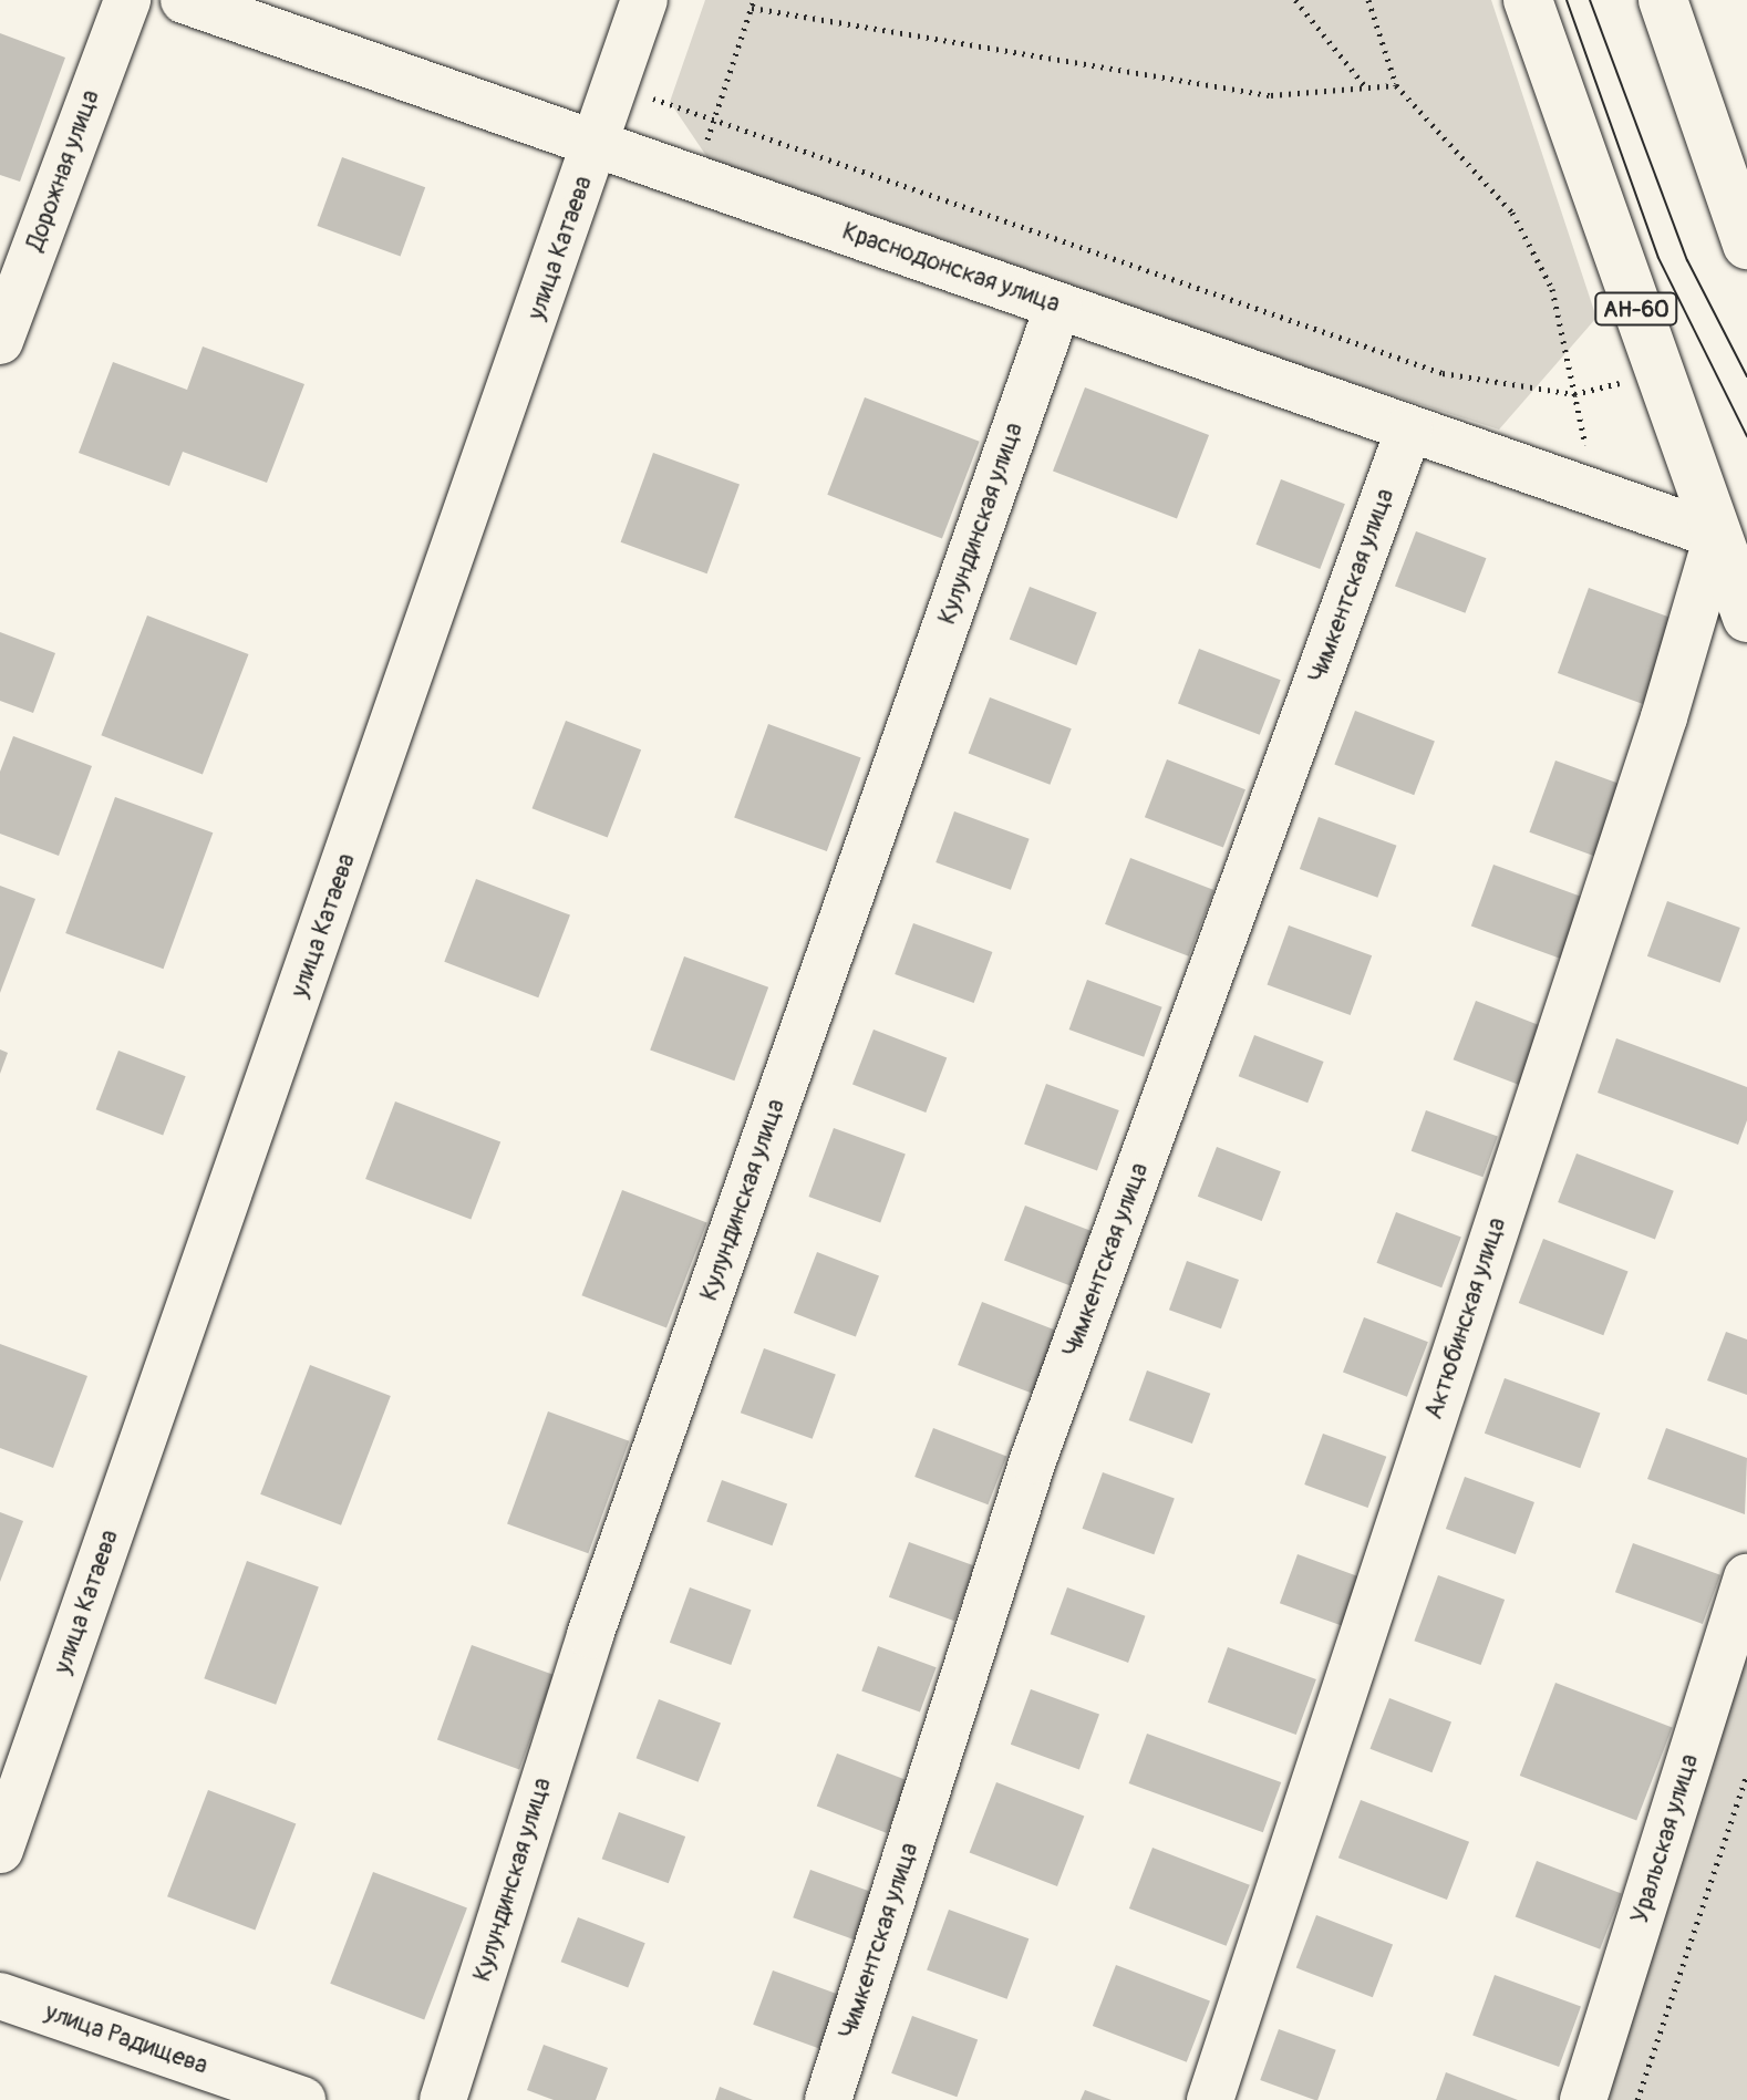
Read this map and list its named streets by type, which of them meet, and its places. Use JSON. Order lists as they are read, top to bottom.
{
  "streets": {
    "main road": ["АН-60"],
    "street": [
      "Дорожная улица",
      "улица Катаева",
      "Краснодонская улица",
      "Кулундинская улица",
      "Чимкентская улица",
      "Актюбинская улица",
      "Уральская улица",
      "улица Радищева"
    ]
  },
  "crossings": [
    ["улица Катаева", "Краснодонская улица"],
    ["Краснодонская улица", "АН-60"],
    ["Краснодонская улица", "Кулундинская улица"],
    ["Краснодонская улица", "Чимкентская улица"],
    ["Краснодонская улица", "Актюбинская улица"],
    ["АН-60", "Актюбинская улица"]
  ]
}
